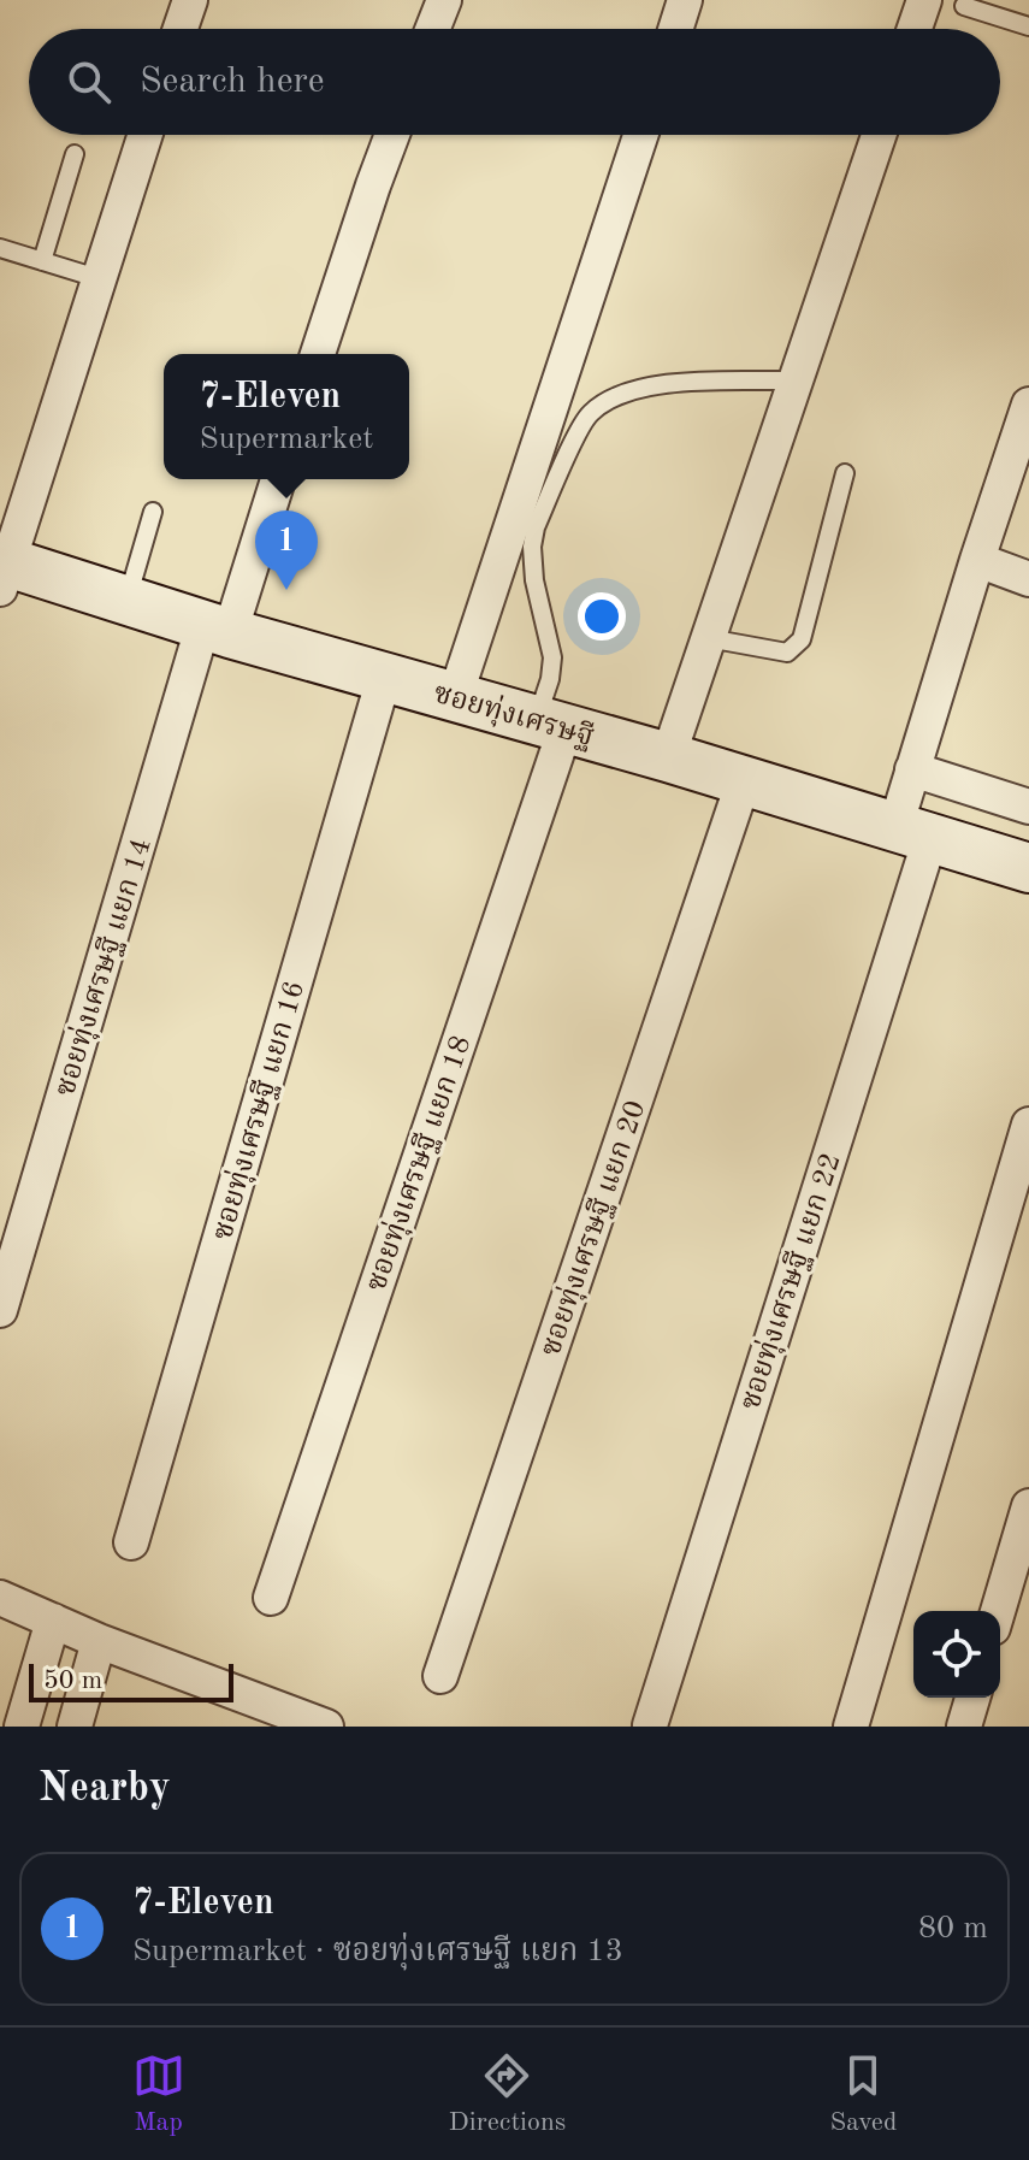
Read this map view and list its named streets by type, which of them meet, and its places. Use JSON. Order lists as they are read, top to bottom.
{
  "streets": {
    "main road": ["ซอยทุ่งเศรษฐี"],
    "street": [
      "ซอยทุ่งเศรษฐี แยก 14",
      "ซอยทุ่งเศรษฐี แยก 16",
      "ซอยทุ่งเศรษฐี แยก 18",
      "ซอยทุ่งเศรษฐี แยก 20",
      "ซอยทุ่งเศรษฐี แยก 22"
    ]
  },
  "crossings": [
    ["ซอยทุ่งเศรษฐี", "ซอยทุ่งเศรษฐี แยก 14"],
    ["ซอยทุ่งเศรษฐี", "ซอยทุ่งเศรษฐี แยก 16"],
    ["ซอยทุ่งเศรษฐี", "ซอยทุ่งเศรษฐี แยก 18"],
    ["ซอยทุ่งเศรษฐี", "ซอยทุ่งเศรษฐี แยก 20"],
    ["ซอยทุ่งเศรษฐี", "ซอยทุ่งเศรษฐี แยก 22"]
  ],
  "scale_bar": "50 m",
  "page": {
    "search": "Search here",
    "popup": ["7-Eleven", "Supermarket"],
    "pins": "1",
    "scale": "50 m",
    "heading": "Nearby",
    "list": [
      {
        "mark": "1",
        "name": "7-Eleven",
        "note": "Supermarket · ซอยทุ่งเศรษฐี แยก 13",
        "value": "80 m"
      }
    ],
    "nav": ["Map", "Directions", "Saved"]
  }
}
